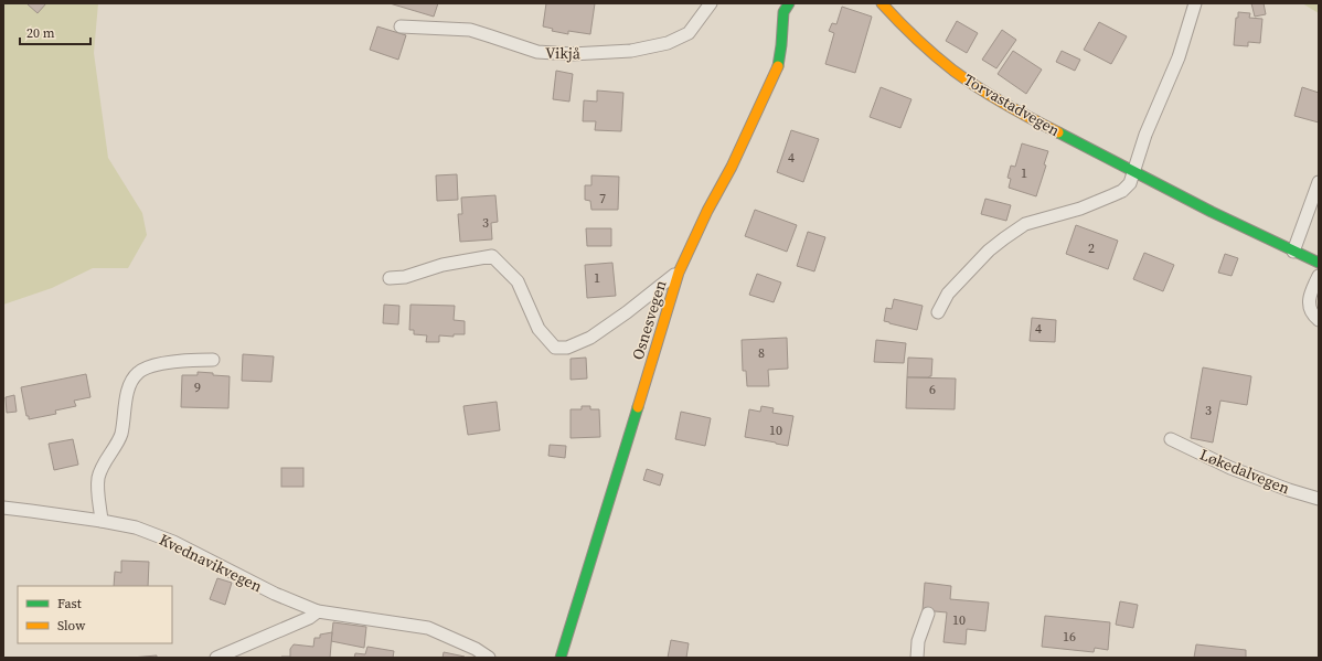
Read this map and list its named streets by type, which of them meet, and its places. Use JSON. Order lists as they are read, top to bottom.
{
  "streets": {
    "street": ["Torvastadvegen", "Osnesvegen"],
    "lane": ["Vikjå", "Løkedalvegen", "Kvednavikvegen"]
  },
  "house_numbers": [
    "4",
    "1",
    "7",
    "3",
    "2",
    "1",
    "4",
    "8",
    "9",
    "6",
    "3",
    "10",
    "10",
    "16"
  ],
  "legend": ["Fast", "Slow"],
  "scale_bar": "20 m"
}
